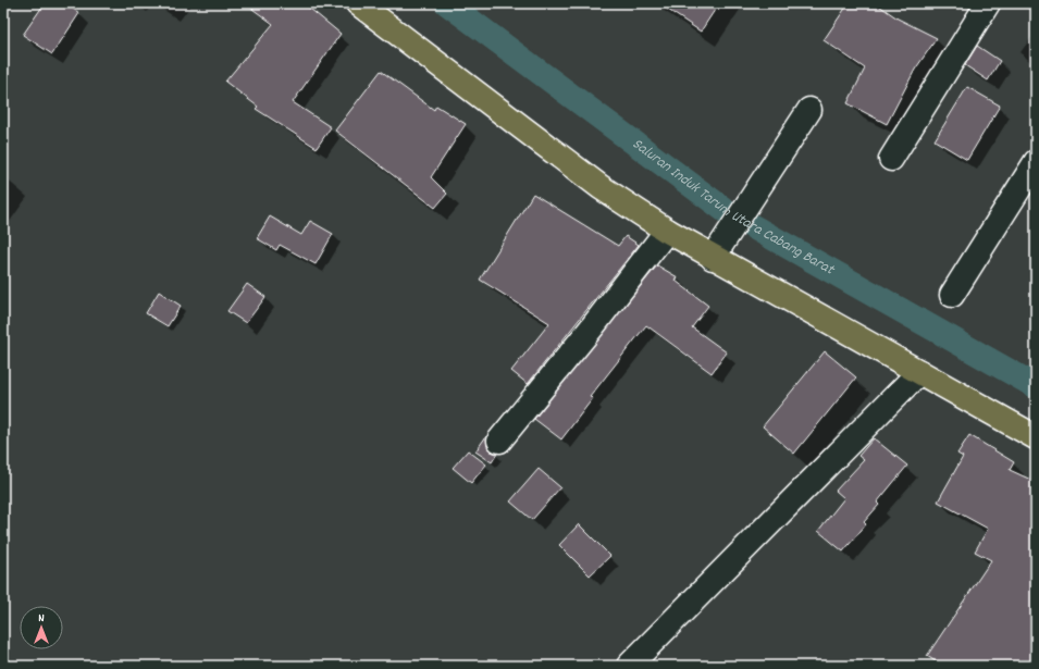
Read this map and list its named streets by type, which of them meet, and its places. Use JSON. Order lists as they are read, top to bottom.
{
  "water": ["Saluran Induk Tarum Utara Cabang Barat"],
  "north": "top"
}
